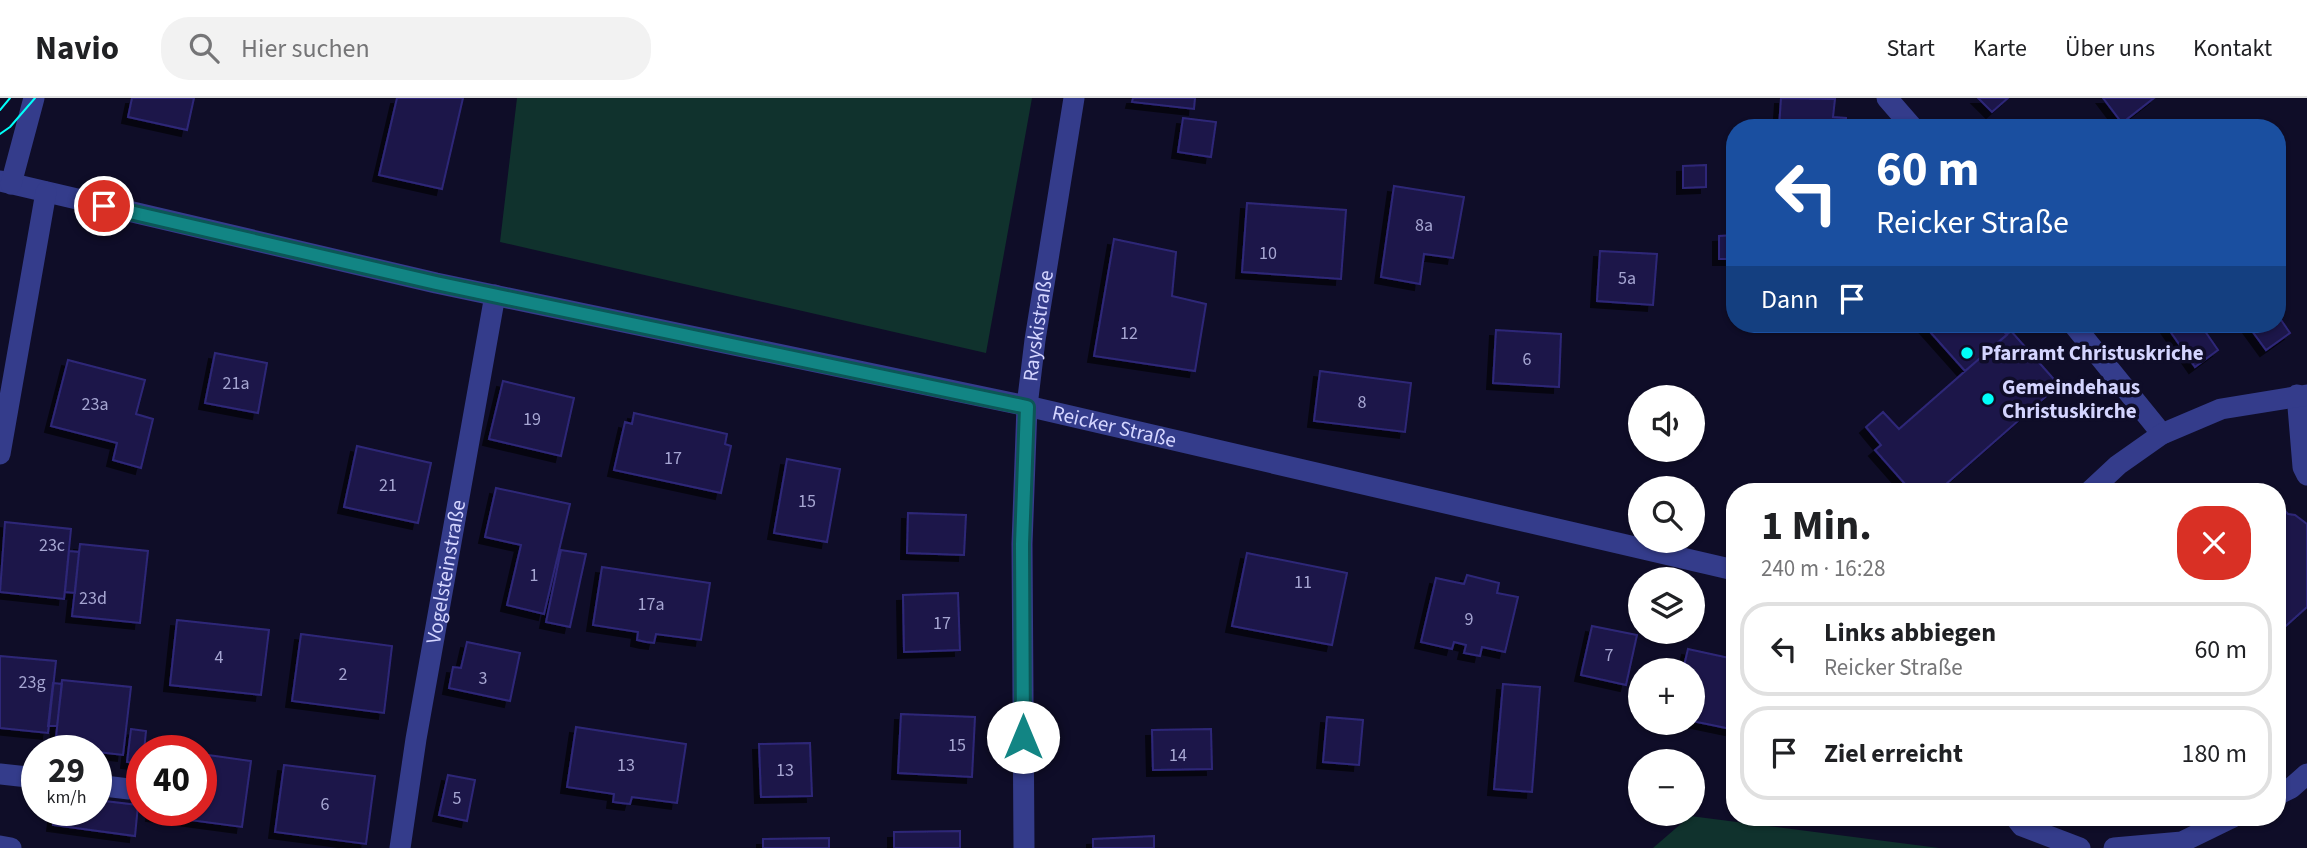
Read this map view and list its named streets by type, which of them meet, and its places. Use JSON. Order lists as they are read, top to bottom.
{
  "streets": {
    "street": ["Rayskistraße", "Reicker Straße", "Vogelsteinstraße"]
  },
  "crossings": [
    ["Rayskistraße", "Reicker Straße"],
    ["Reicker Straße", "Vogelsteinstraße"]
  ],
  "places": ["Pfarramt Christuskriche", "Gemeindehaus Christuskirche"],
  "house_numbers": [
    "8a",
    "10",
    "5a",
    "12",
    "6",
    "21a",
    "8",
    "23a",
    "19",
    "17",
    "21",
    "15",
    "23c",
    "1",
    "11",
    "23d",
    "17a",
    "9",
    "17",
    "7",
    "4",
    "2",
    "3",
    "23g",
    "15",
    "14",
    "13",
    "13",
    "5",
    "6"
  ],
  "page": {
    "header": "Navio",
    "search": "Hier suchen",
    "nav": [
      "Start",
      "Karte",
      "Über uns",
      "Kontakt"
    ],
    "turn": ["60 m", "Reicker Straße"],
    "then": "Dann",
    "map_buttons": ["+", "−"],
    "heading": ["1 Min.", "240 m · 16:28"],
    "list": [
      {
        "name": "Links abbiegen",
        "note": "Reicker Straße",
        "value": "60 m"
      },
      {
        "name": "Ziel erreicht",
        "value": "180 m"
      }
    ],
    "speed": "29 km/h",
    "limit": "40"
  }
}
